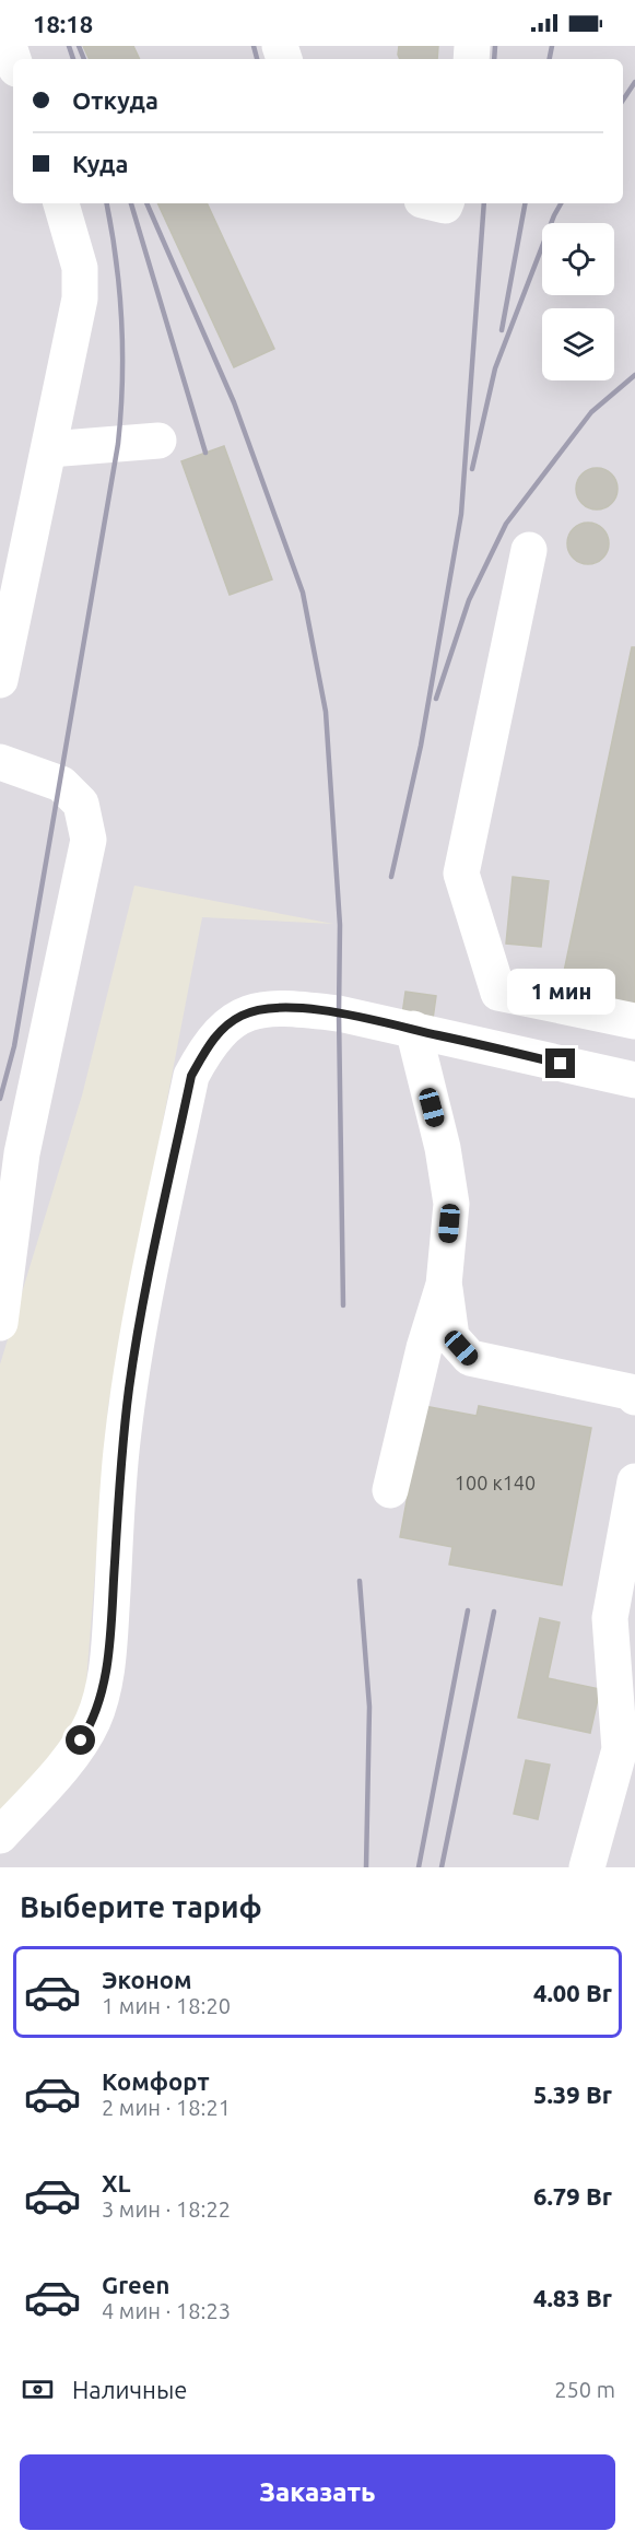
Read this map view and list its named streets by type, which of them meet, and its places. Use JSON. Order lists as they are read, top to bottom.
{
  "house_numbers": ["100 к140"],
  "page": {
    "status": "18:18",
    "banner": ["Откуда", "Куда"],
    "bubble": "1 мин",
    "heading": "Выберите тариф",
    "list": [
      {
        "name": "Эконом",
        "note": "1 мин · 18:20",
        "value": "4.00 Br"
      },
      {
        "name": "Комфорт",
        "note": "2 мин · 18:21",
        "value": "5.39 Br"
      },
      {
        "name": "XL",
        "note": "3 мин · 18:22",
        "value": "6.79 Br"
      },
      {
        "name": "Green",
        "note": "4 мин · 18:23",
        "value": "4.83 Br"
      }
    ],
    "pay": ["Наличные", "250 m"],
    "buttons": "Заказать"
  }
}
